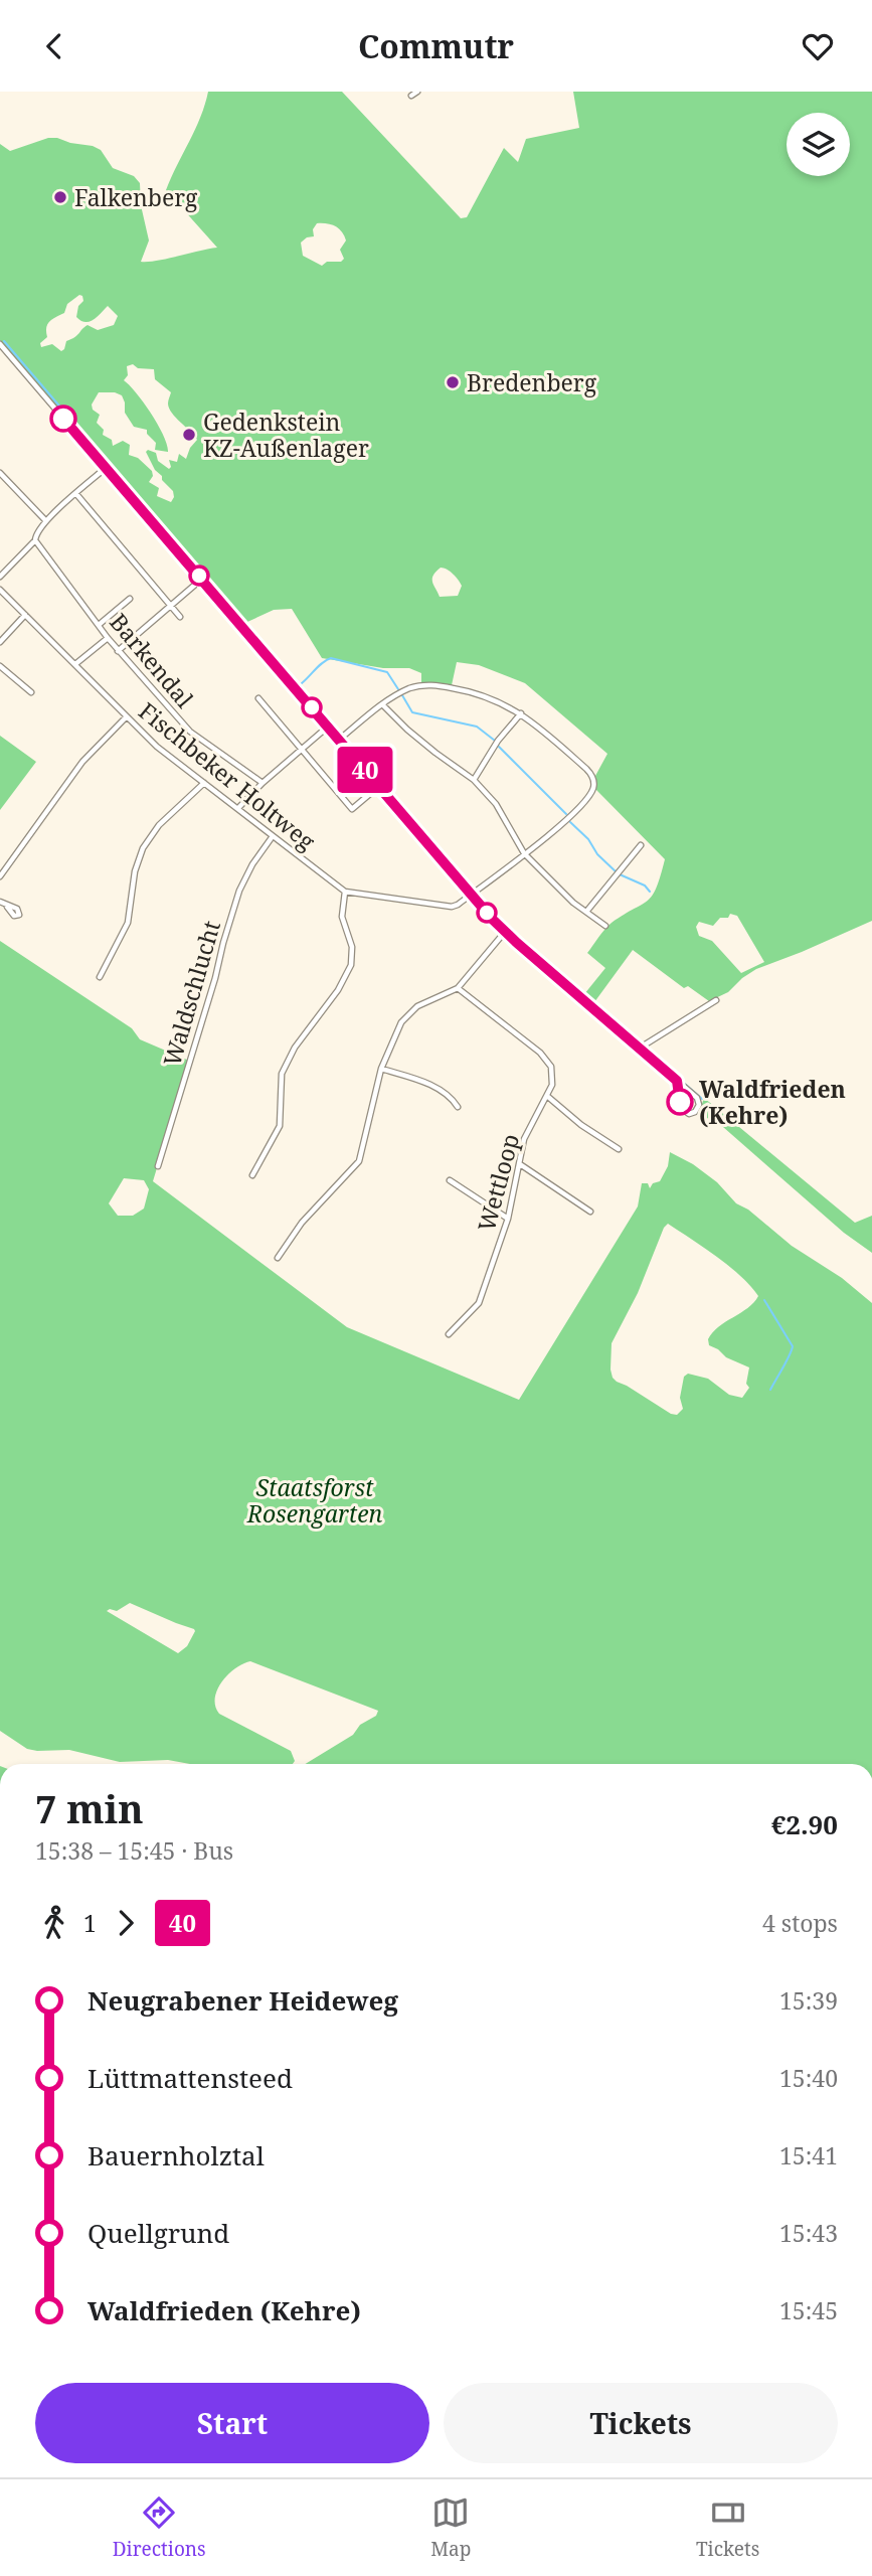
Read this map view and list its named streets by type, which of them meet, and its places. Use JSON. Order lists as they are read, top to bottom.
{
  "streets": {
    "street": [
      "Barkendal",
      "Fischbeker Holtweg",
      "Waldschlucht",
      "Wettloop"
    ]
  },
  "crossings": [
    ["Fischbeker Holtweg", "Waldschlucht"]
  ],
  "parks": ["Staatsforst Rosengarten"],
  "places": [
    "Falkenberg",
    "Bredenberg",
    "Gedenkstein KZ-Außenlager",
    "Waldfrieden (Kehre)"
  ],
  "lines": ["bus line 40"],
  "page": {
    "header": "Commutr",
    "on_map": "40",
    "heading": ["7 min", "15:38 – 15:45 · Bus", "€2.90"],
    "legs": ["1", "40", "4 stops"],
    "list": [
      {
        "name": "Neugrabener Heideweg",
        "value": "15:39"
      },
      {
        "name": "Lüttmattensteed",
        "value": "15:40"
      },
      {
        "name": "Bauernholztal",
        "value": "15:41"
      },
      {
        "name": "Quellgrund",
        "value": "15:43"
      },
      {
        "name": "Waldfrieden (Kehre)",
        "value": "15:45"
      }
    ],
    "buttons": ["Start", "Tickets"],
    "tabs": ["Directions", "Map", "Tickets"]
  }
}
